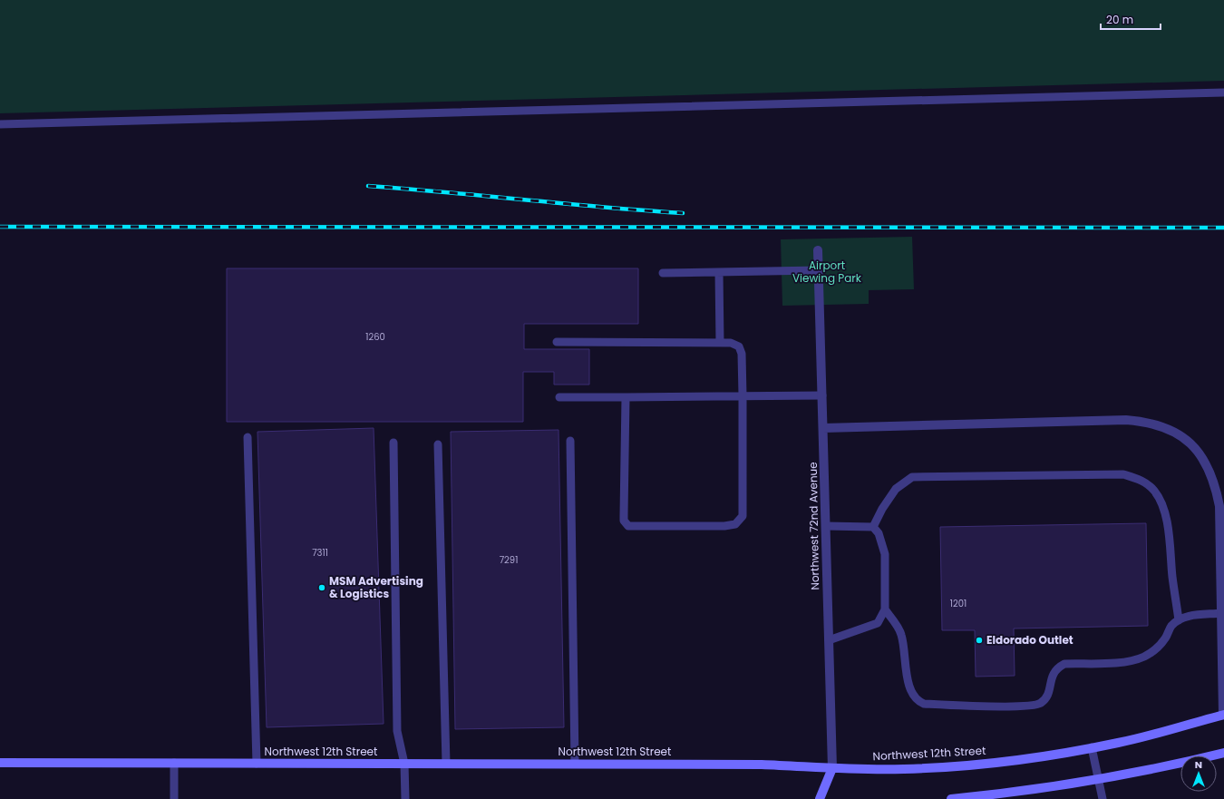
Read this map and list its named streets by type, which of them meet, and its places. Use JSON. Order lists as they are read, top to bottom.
{
  "streets": {
    "main road": ["Northwest 72nd Avenue", "Northwest 12th Street"]
  },
  "crossings": [
    ["Northwest 72nd Avenue", "Northwest 12th Street"]
  ],
  "parks": ["Airport Viewing Park"],
  "places": ["MSM Advertising & Logistics", "Eldorado Outlet"],
  "house_numbers": [
    "1260",
    "7311",
    "7291",
    "1201"
  ],
  "scale_bar": "20 m",
  "north": "top"
}
